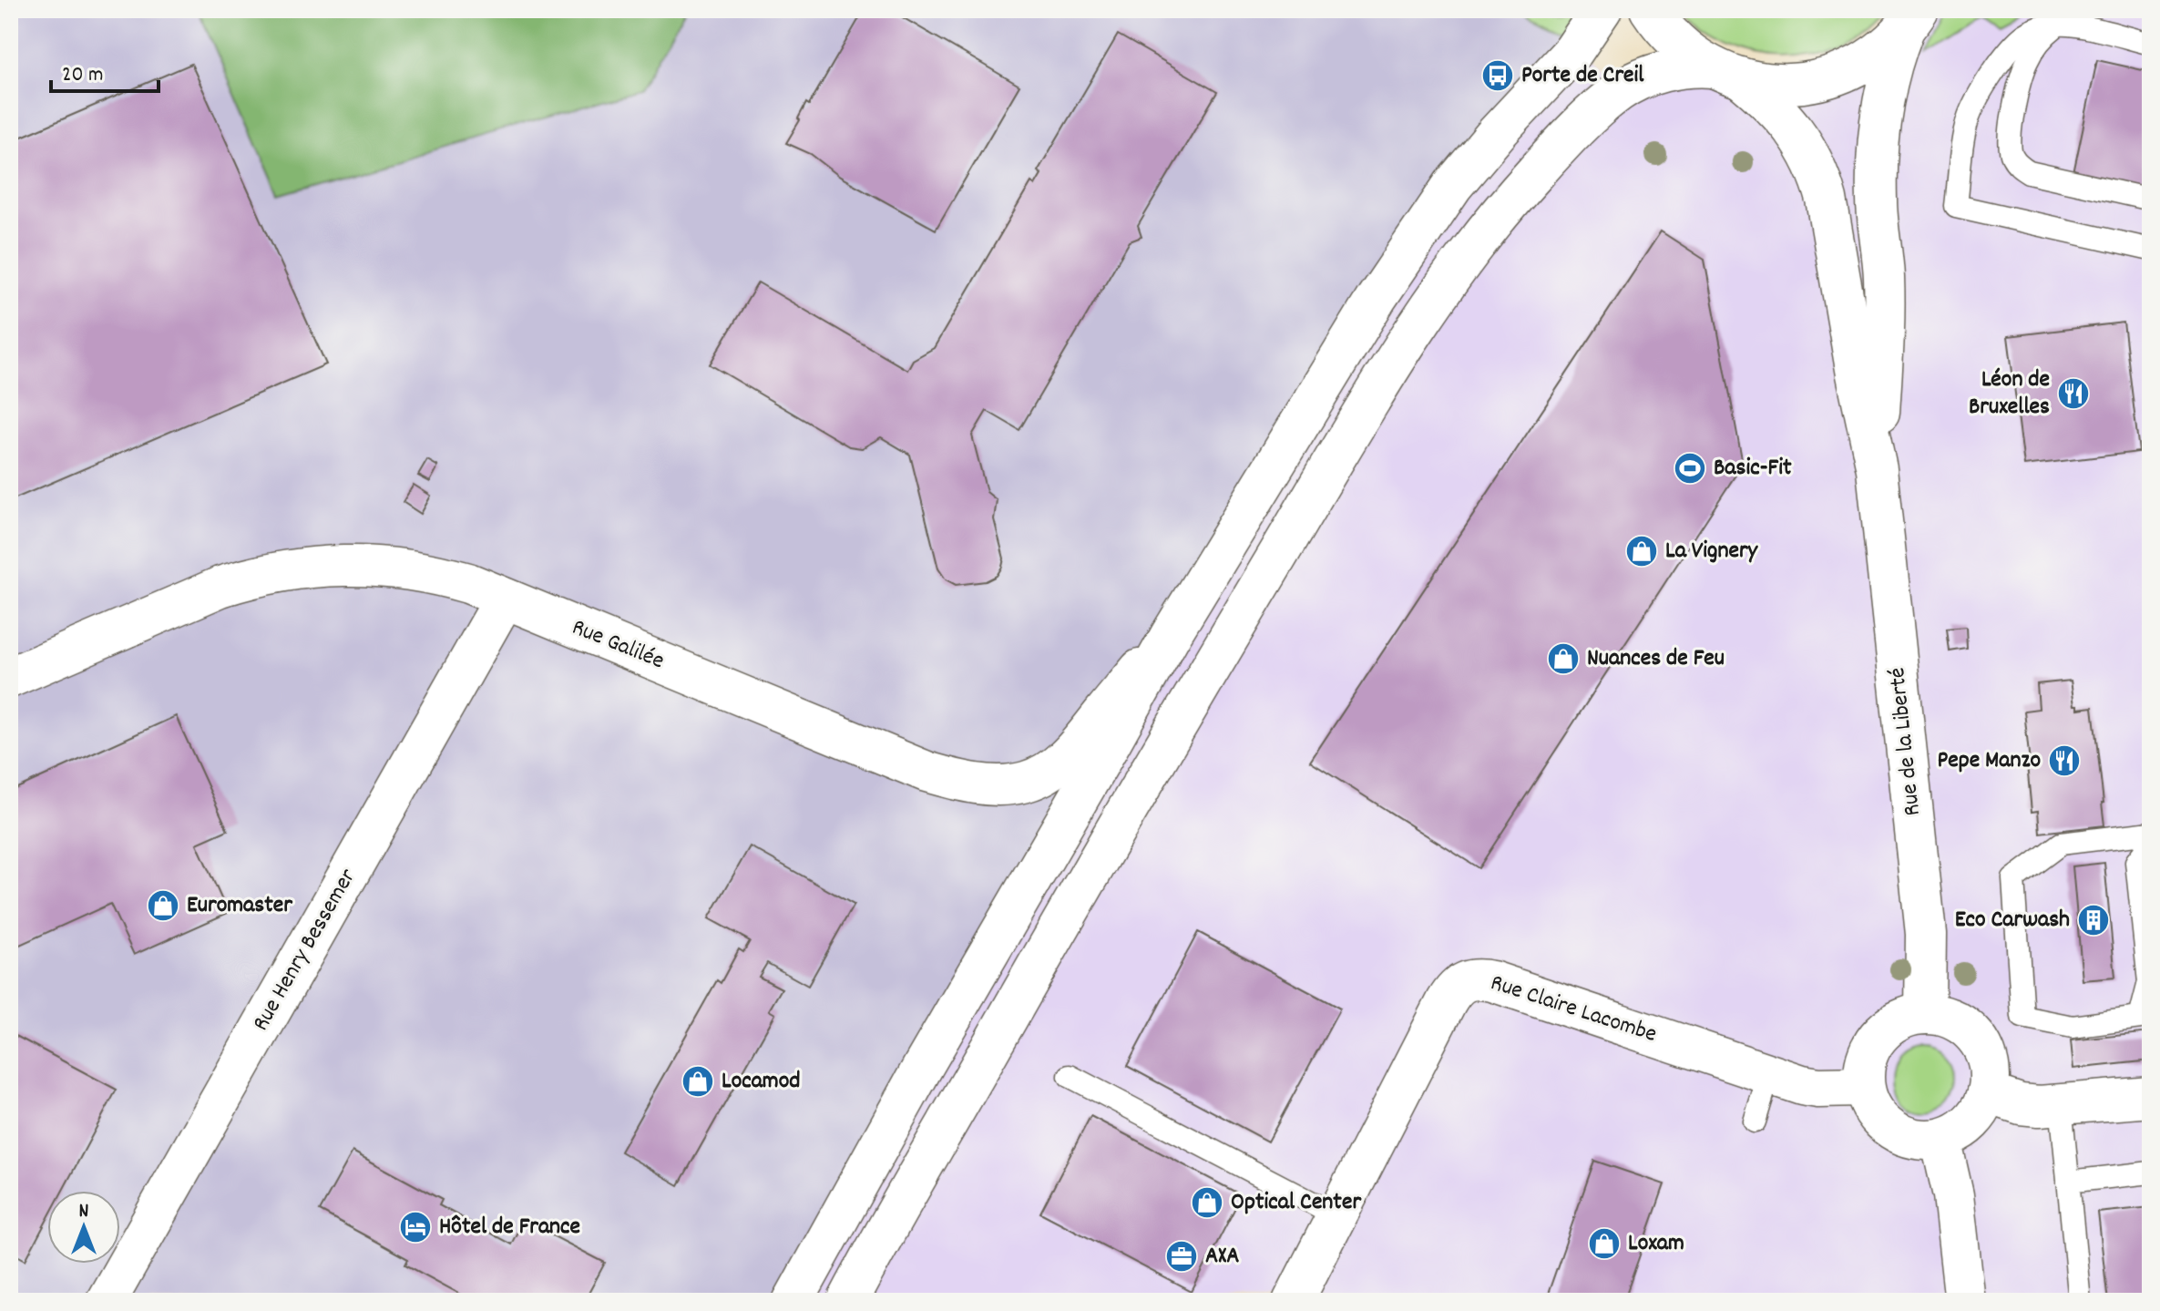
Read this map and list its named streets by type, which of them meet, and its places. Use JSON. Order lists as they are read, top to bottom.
{
  "streets": {
    "street": [
      "Rue Galilée",
      "Rue de la Liberté",
      "Rue Henry Bessemer",
      "Rue Claire Lacombe"
    ]
  },
  "crossings": [
    ["Rue Galilée", "Rue Henry Bessemer"],
    ["Rue de la Liberté", "Rue Claire Lacombe"]
  ],
  "places": {
    "bus stop": ["Porte de Creil"],
    "restaurant": ["Léon de Bruxelles", "Pepe Manzo"],
    "sports": ["Basic-Fit"],
    "shop": [
      "La Vignery",
      "Nuances de Feu",
      "Euromaster",
      "Locamod",
      "Optical Center",
      "Loxam"
    ],
    "building": ["Eco Carwash"],
    "hotel": ["Hôtel de France"],
    "office": ["AXA"]
  },
  "scale_bar": "20 m",
  "north": "top"
}
